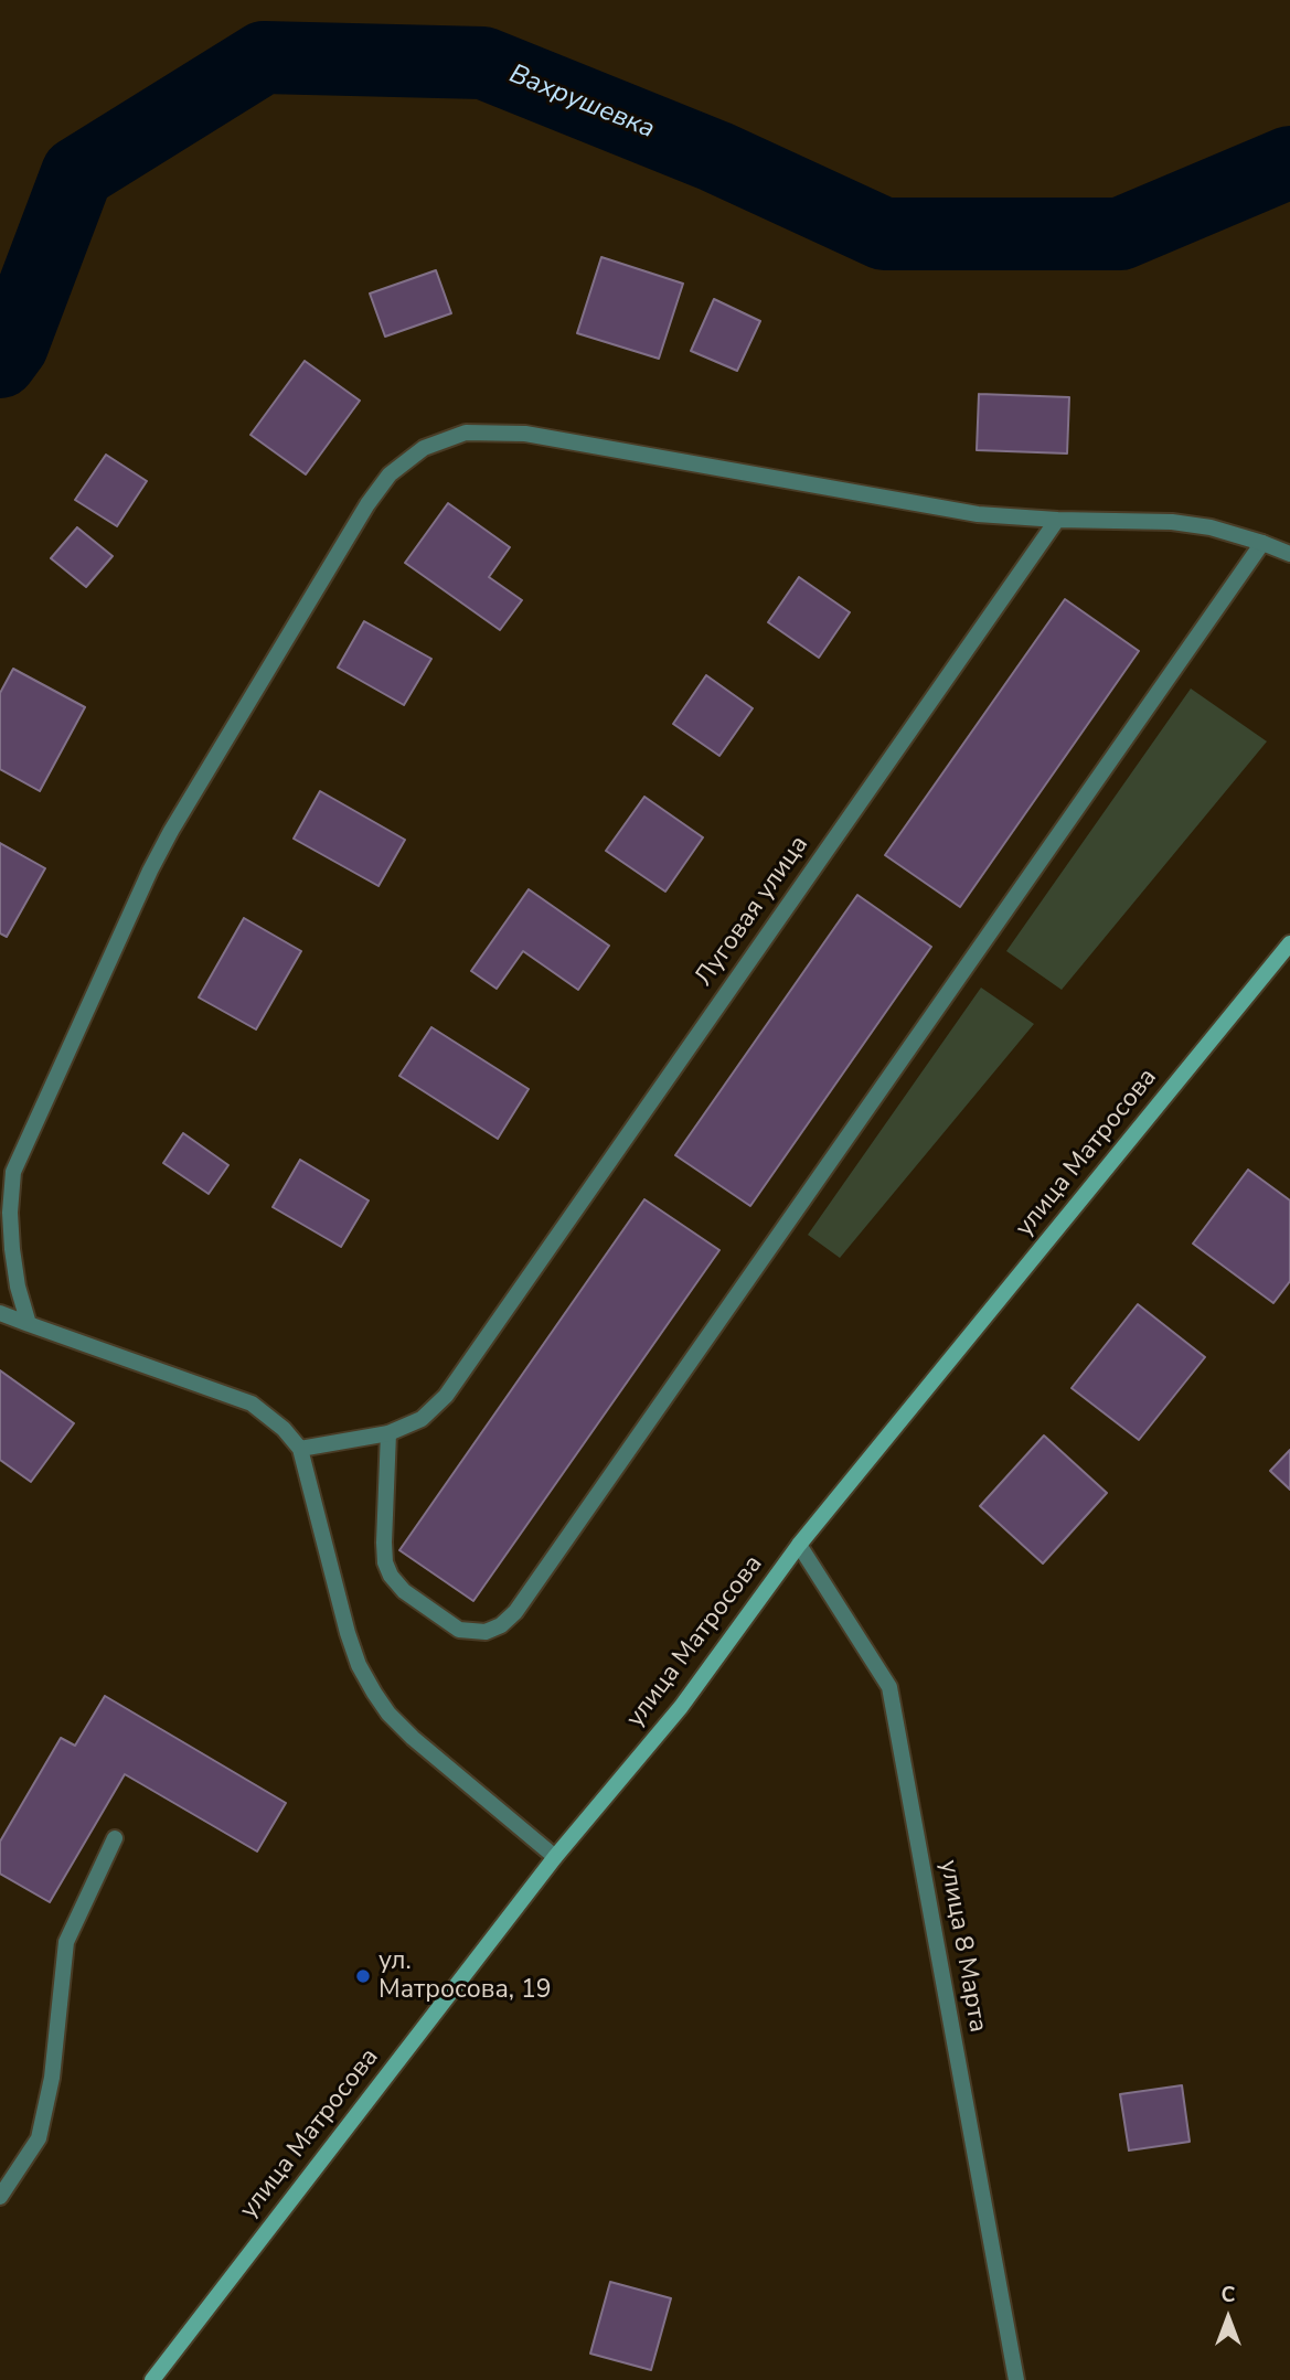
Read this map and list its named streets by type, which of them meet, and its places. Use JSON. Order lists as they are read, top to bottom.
{
  "streets": {
    "street": ["Луговая улица", "улица Матросова", "улица 8 Марта"]
  },
  "crossings": [
    ["улица Матросова", "улица 8 Марта"]
  ],
  "water": ["Вахрушевка"],
  "places": ["ул. Матросова, 19"],
  "north": "top"
}
